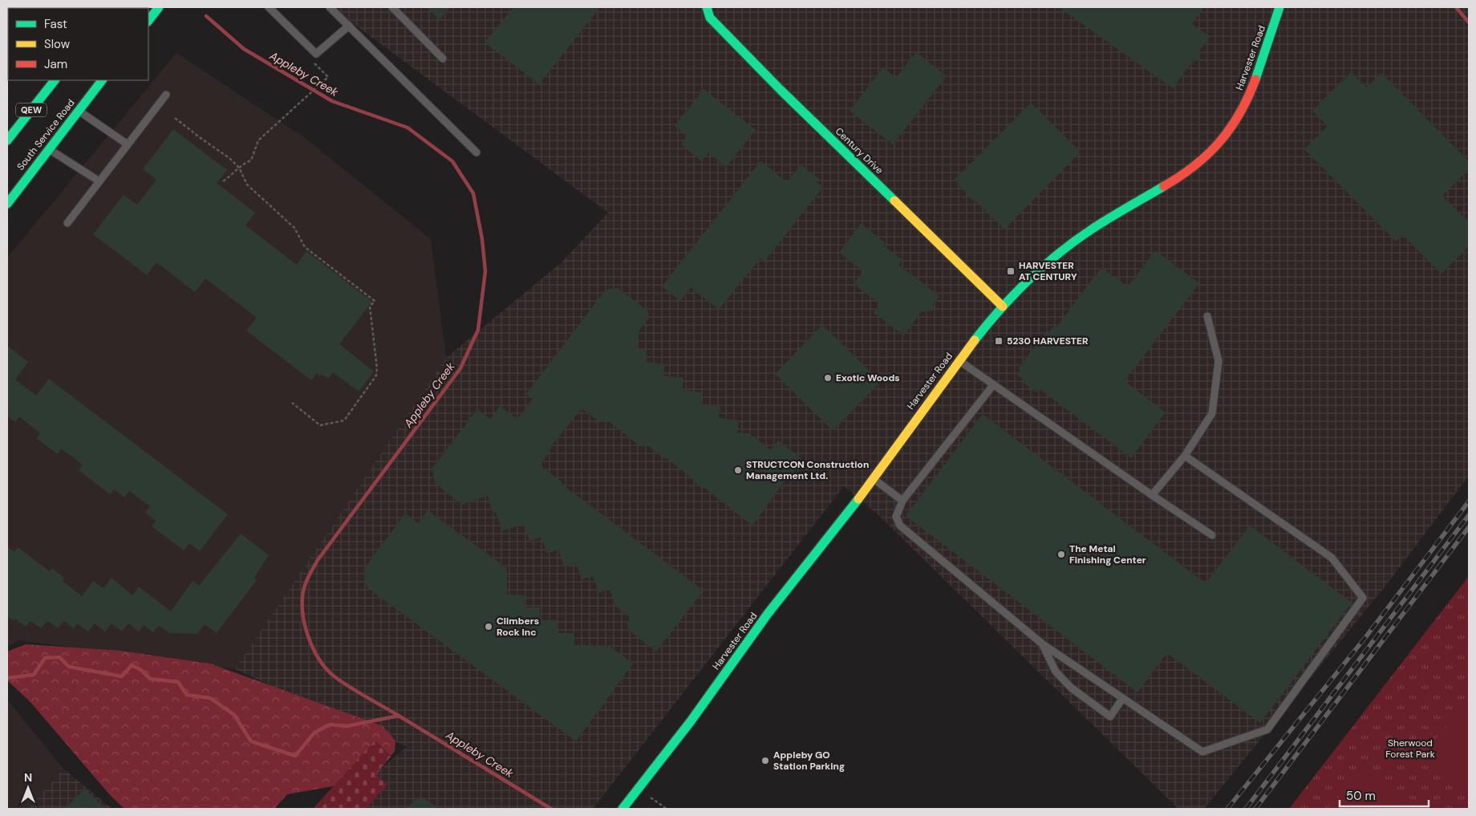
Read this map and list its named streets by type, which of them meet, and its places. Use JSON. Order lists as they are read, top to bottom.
{
  "streets": {
    "main road": [
      "Harvester Road",
      "QEW",
      "South Service Road",
      "Century Drive"
    ]
  },
  "crossings": [
    ["Harvester Road", "Century Drive"]
  ],
  "water": ["Appleby Creek"],
  "parks": ["Sherwood Forest Park"],
  "places": {
    "transit": ["HARVESTER AT CENTURY", "5230 HARVESTER"],
    "other": [
      "Exotic Woods",
      "STRUCTCON Construction Management Ltd.",
      "The Metal Finishing Center",
      "Climbers Rock Inc",
      "Appleby GO Station Parking"
    ]
  },
  "legend": ["Fast", "Slow", "Jam"],
  "scale_bar": "50 m",
  "north": "top"
}
